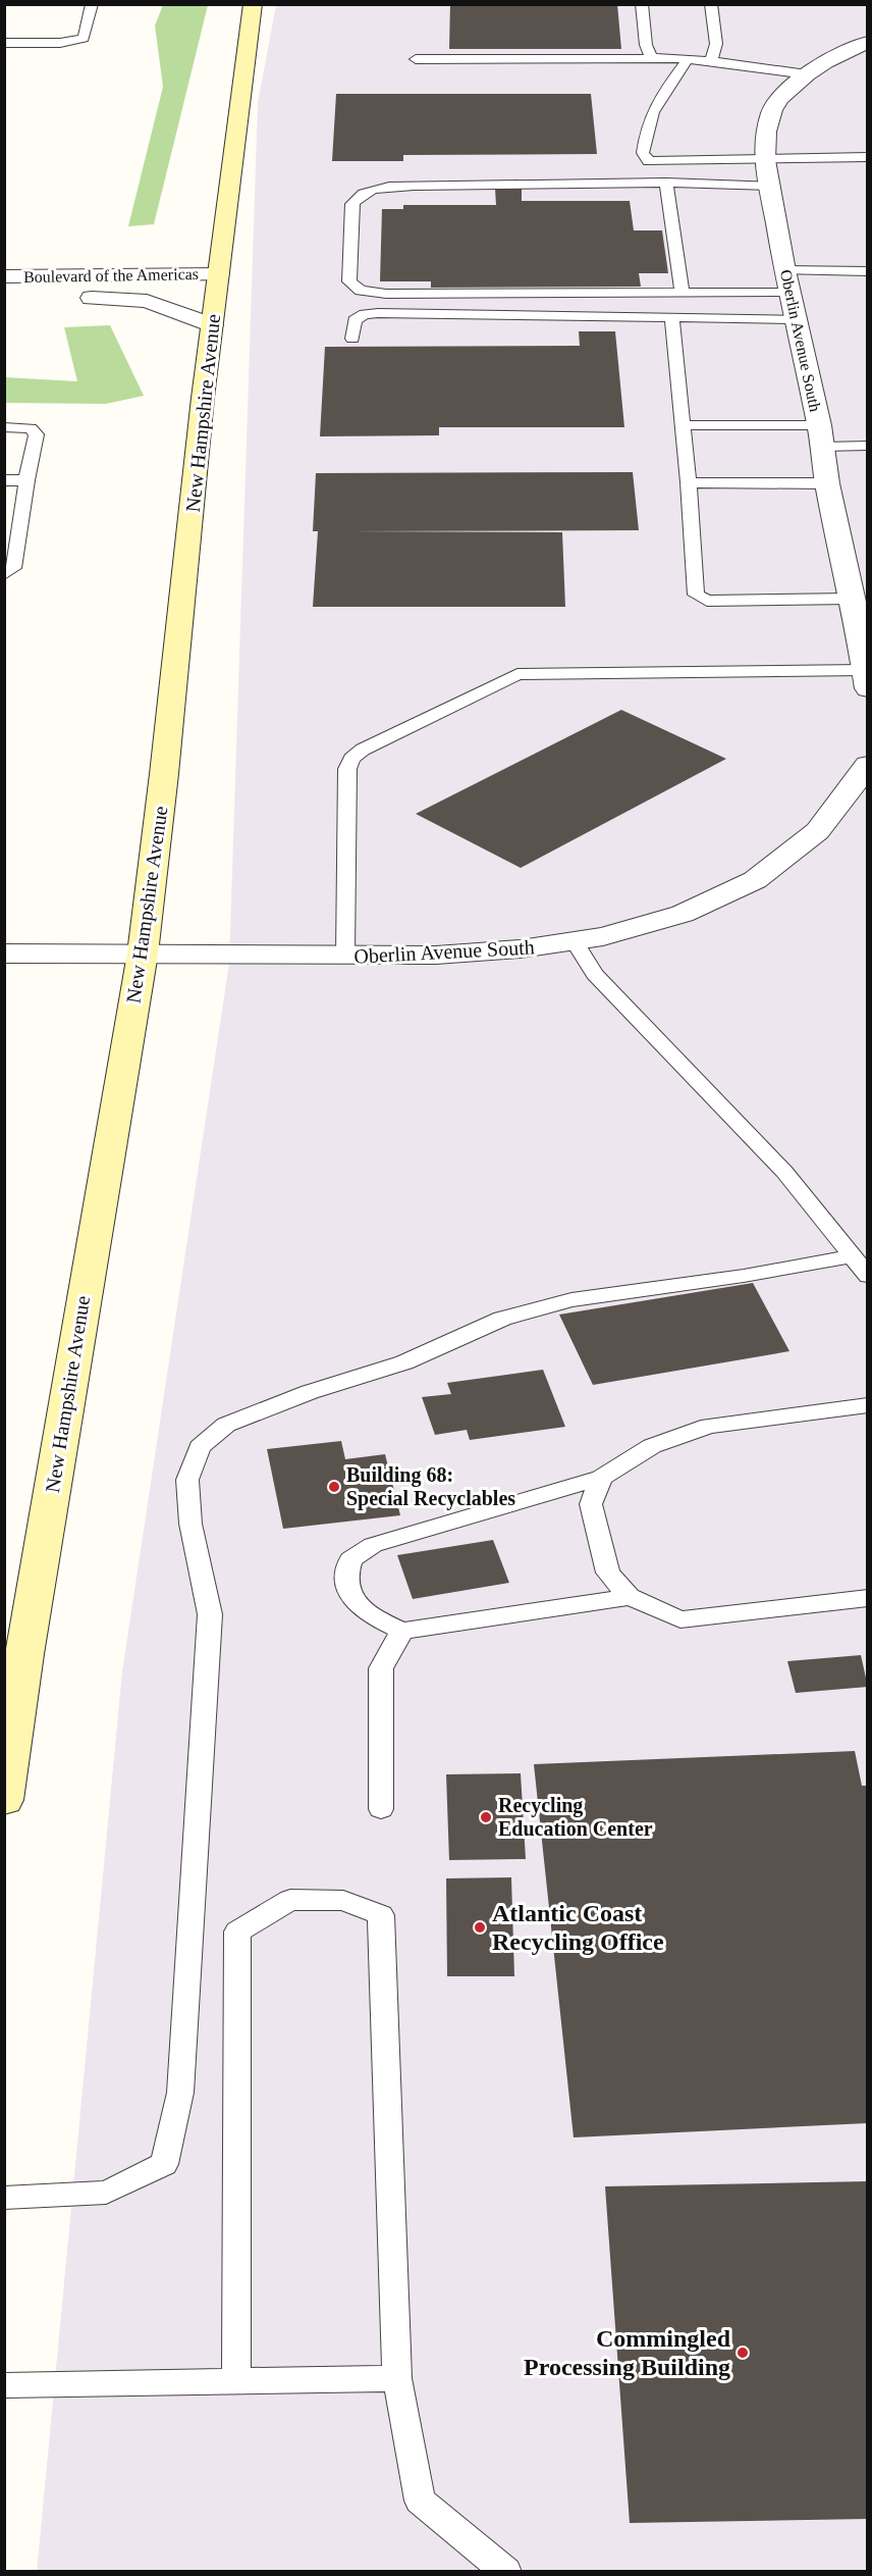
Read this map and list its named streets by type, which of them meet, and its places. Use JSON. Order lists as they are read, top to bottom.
{
  "streets": {
    "main road": ["New Hampshire Avenue"],
    "street": ["Boulevard of the Americas", "Oberlin Avenue South"]
  },
  "crossings": [
    ["Boulevard of the Americas", "New Hampshire Avenue"],
    ["Oberlin Avenue South", "New Hampshire Avenue"]
  ],
  "places": [
    "Building 68: Special Recyclables",
    "Recycling Education Center",
    "Atlantic Coast Recycling Office",
    "Commingled Processing Building"
  ]
}
